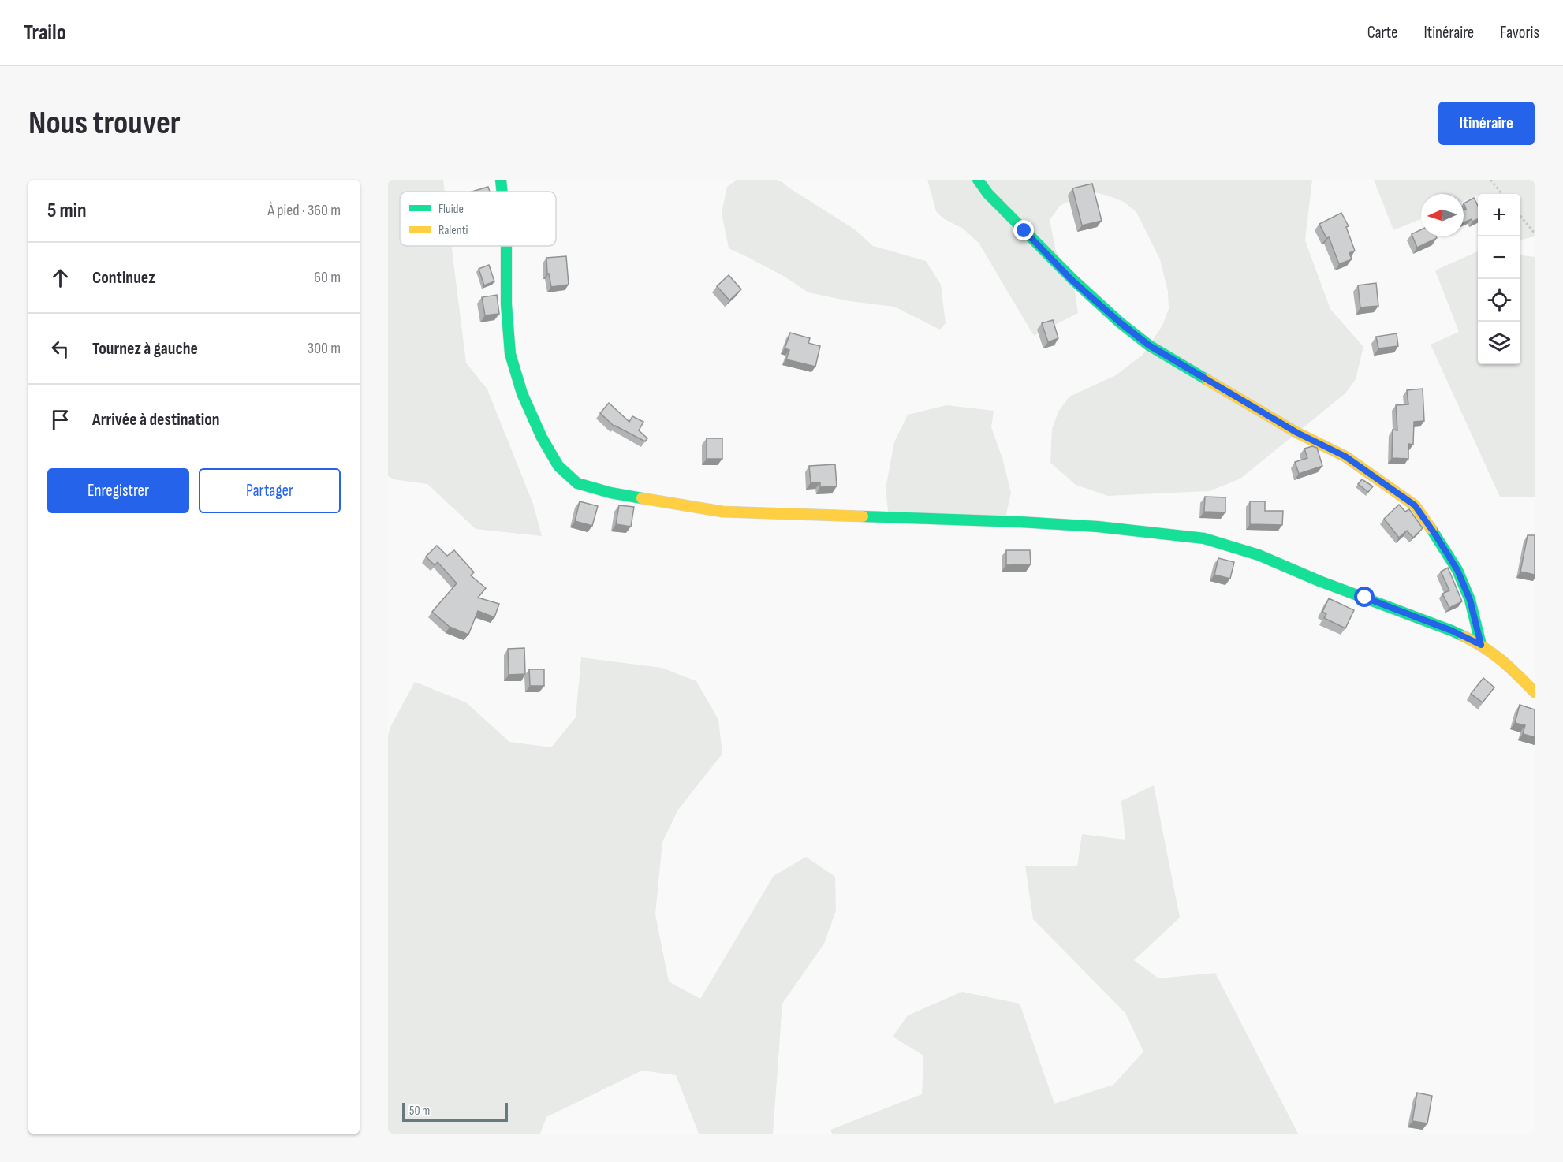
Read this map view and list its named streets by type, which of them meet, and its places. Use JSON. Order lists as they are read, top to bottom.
{
  "legend": ["Fluide", "Ralenti"],
  "scale_bar": "50 m",
  "north": "left",
  "page": {
    "header": "Trailo",
    "nav": ["Carte", "Itinéraire", "Favoris"],
    "buttons": [
      "Itinéraire",
      ["Enregistrer", "Partager"]
    ],
    "title": "Nous trouver",
    "heading": ["5 min", "À pied · 360 m"],
    "map_buttons": ["+", "−"],
    "list": [
      ["Continuez", "60 m"],
      ["Tournez à gauche", "300 m"],
      "Arrivée à destination"
    ],
    "scale": "50 m"
  }
}
